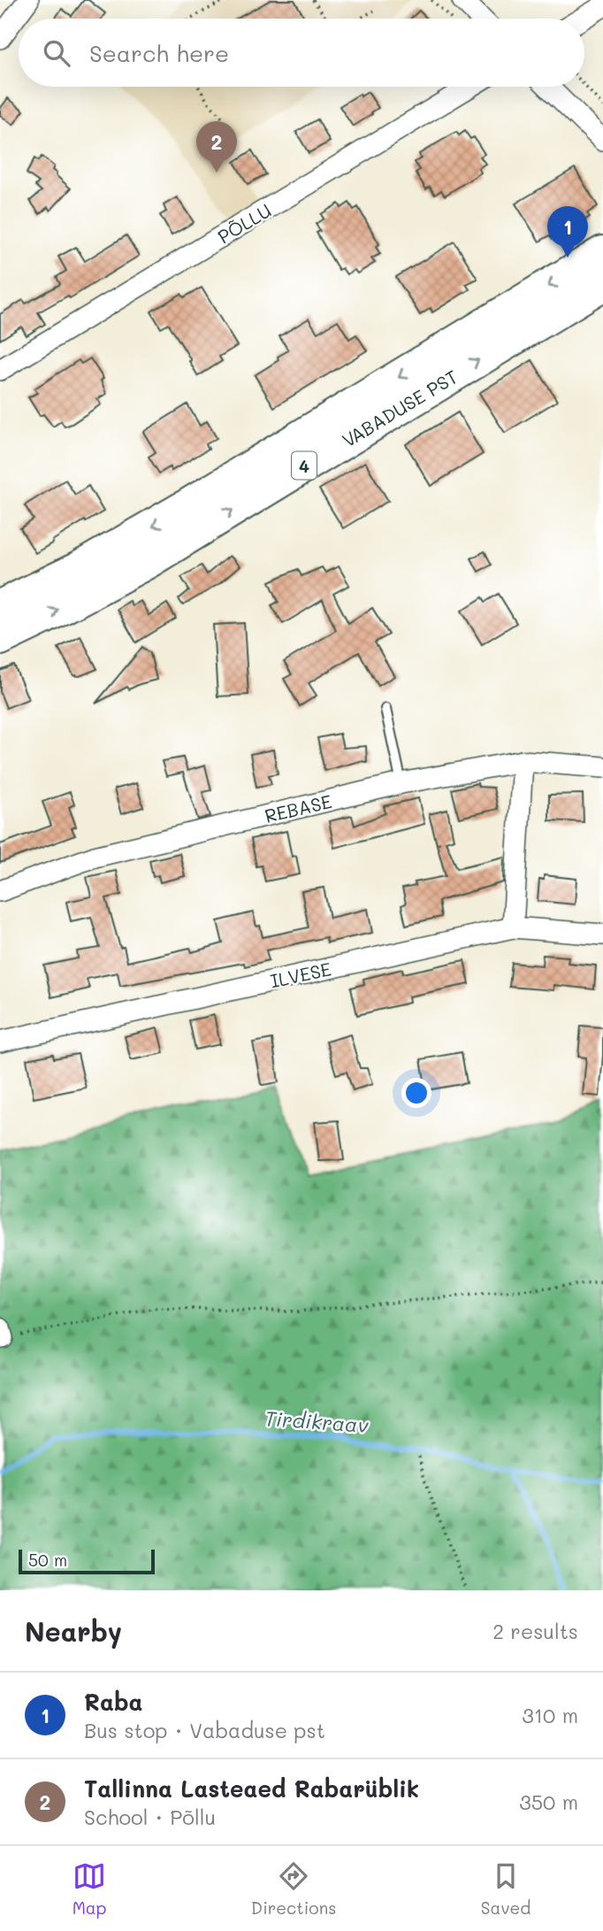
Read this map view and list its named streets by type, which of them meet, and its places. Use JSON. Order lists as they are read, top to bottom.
{
  "streets": {
    "highway": ["VABADUSE PST", "4"],
    "street": ["PÕLLU", "REBASE", "ILVESE"]
  },
  "water": ["Tirdikraav"],
  "scale_bar": "50 m",
  "page": {
    "search": "Search here",
    "pins": ["2", "1"],
    "scale": "50 m",
    "heading": ["Nearby", "2 results"],
    "list": [
      {
        "mark": "1",
        "name": "Raba",
        "note": "Bus stop · Vabaduse pst",
        "value": "310 m"
      },
      {
        "mark": "2",
        "name": "Tallinna Lasteaed Rabarüblik",
        "note": "School · Põllu",
        "value": "350 m"
      }
    ],
    "nav": ["Map", "Directions", "Saved"]
  }
}
